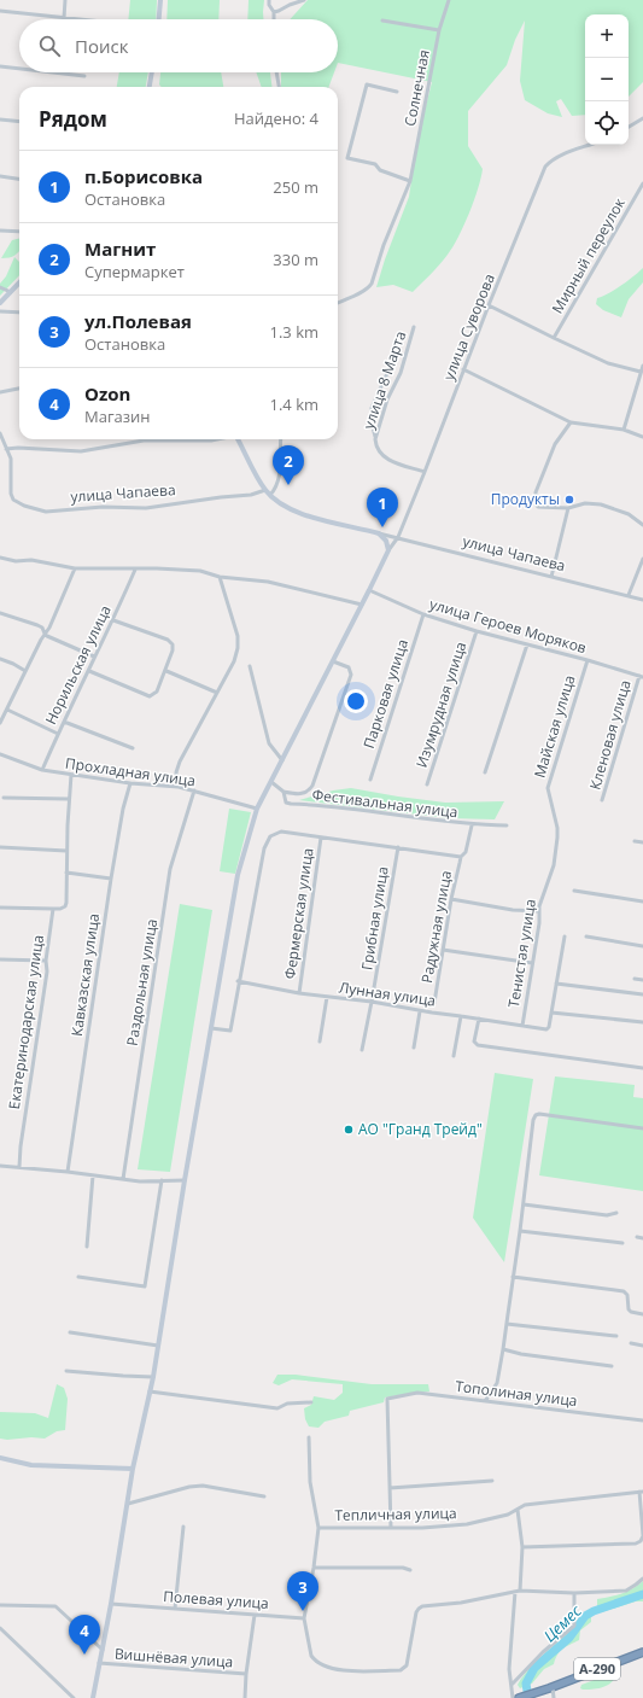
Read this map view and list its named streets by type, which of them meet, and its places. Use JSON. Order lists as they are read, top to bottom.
{
  "streets": {
    "highway": ["А-290"],
    "main road": ["улица Чапаева"],
    "street": [
      "Солнечная",
      "Мирный переулок",
      "улица Суворова",
      "улица 8 Марта",
      "улица Героев Моряков",
      "Норильская улица",
      "Парковая улица",
      "Изумрудная улица",
      "Майская улица",
      "Кленовая улица",
      "Прохладная улица",
      "Фестивальная улица",
      "Фермерская улица",
      "Грибная улица",
      "Радужная улица",
      "Тенистая улица",
      "Кавказская улица",
      "Раздольная улица",
      "Лунная улица",
      "Екатеринодарская улица",
      "Тополиная улица",
      "Тепличная улица",
      "Полевая улица",
      "Вишнёвая улица"
    ]
  },
  "crossings": [
    ["улица Суворова", "улица 8 Марта"],
    ["улица Суворова", "улица Чапаева"],
    ["улица Героев Моряков", "Парковая улица"],
    ["улица Героев Моряков", "Изумрудная улица"],
    ["улица Героев Моряков", "Майская улица"],
    ["улица Героев Моряков", "Кленовая улица"],
    ["Норильская улица", "Прохладная улица"],
    ["Майская улица", "Тенистая улица"],
    ["Прохладная улица", "Кавказская улица"],
    ["Прохладная улица", "Раздольная улица"],
    ["Фестивальная улица", "Радужная улица"],
    ["Фермерская улица", "Лунная улица"],
    ["Грибная улица", "Лунная улица"],
    ["Тенистая улица", "Лунная улица"]
  ],
  "water": ["Цемес"],
  "places": ["Продукты", "АО \"Гранд Трейд\""],
  "page": {
    "map_buttons": ["+", "−"],
    "search": "Поиск",
    "heading": ["Рядом", "Найдено: 4"],
    "list": [
      {
        "mark": "1",
        "name": "п.Борисовка",
        "note": "Остановка",
        "value": "250 m"
      },
      {
        "mark": "2",
        "name": "Магнит",
        "note": "Супермаркет",
        "value": "330 m"
      },
      {
        "mark": "3",
        "name": "ул.Полевая",
        "note": "Остановка",
        "value": "1.3 km"
      },
      {
        "mark": "4",
        "name": "Ozon",
        "note": "Магазин",
        "value": "1.4 km"
      }
    ],
    "pins": [
      "2",
      "1",
      "3",
      "4"
    ]
  }
}
